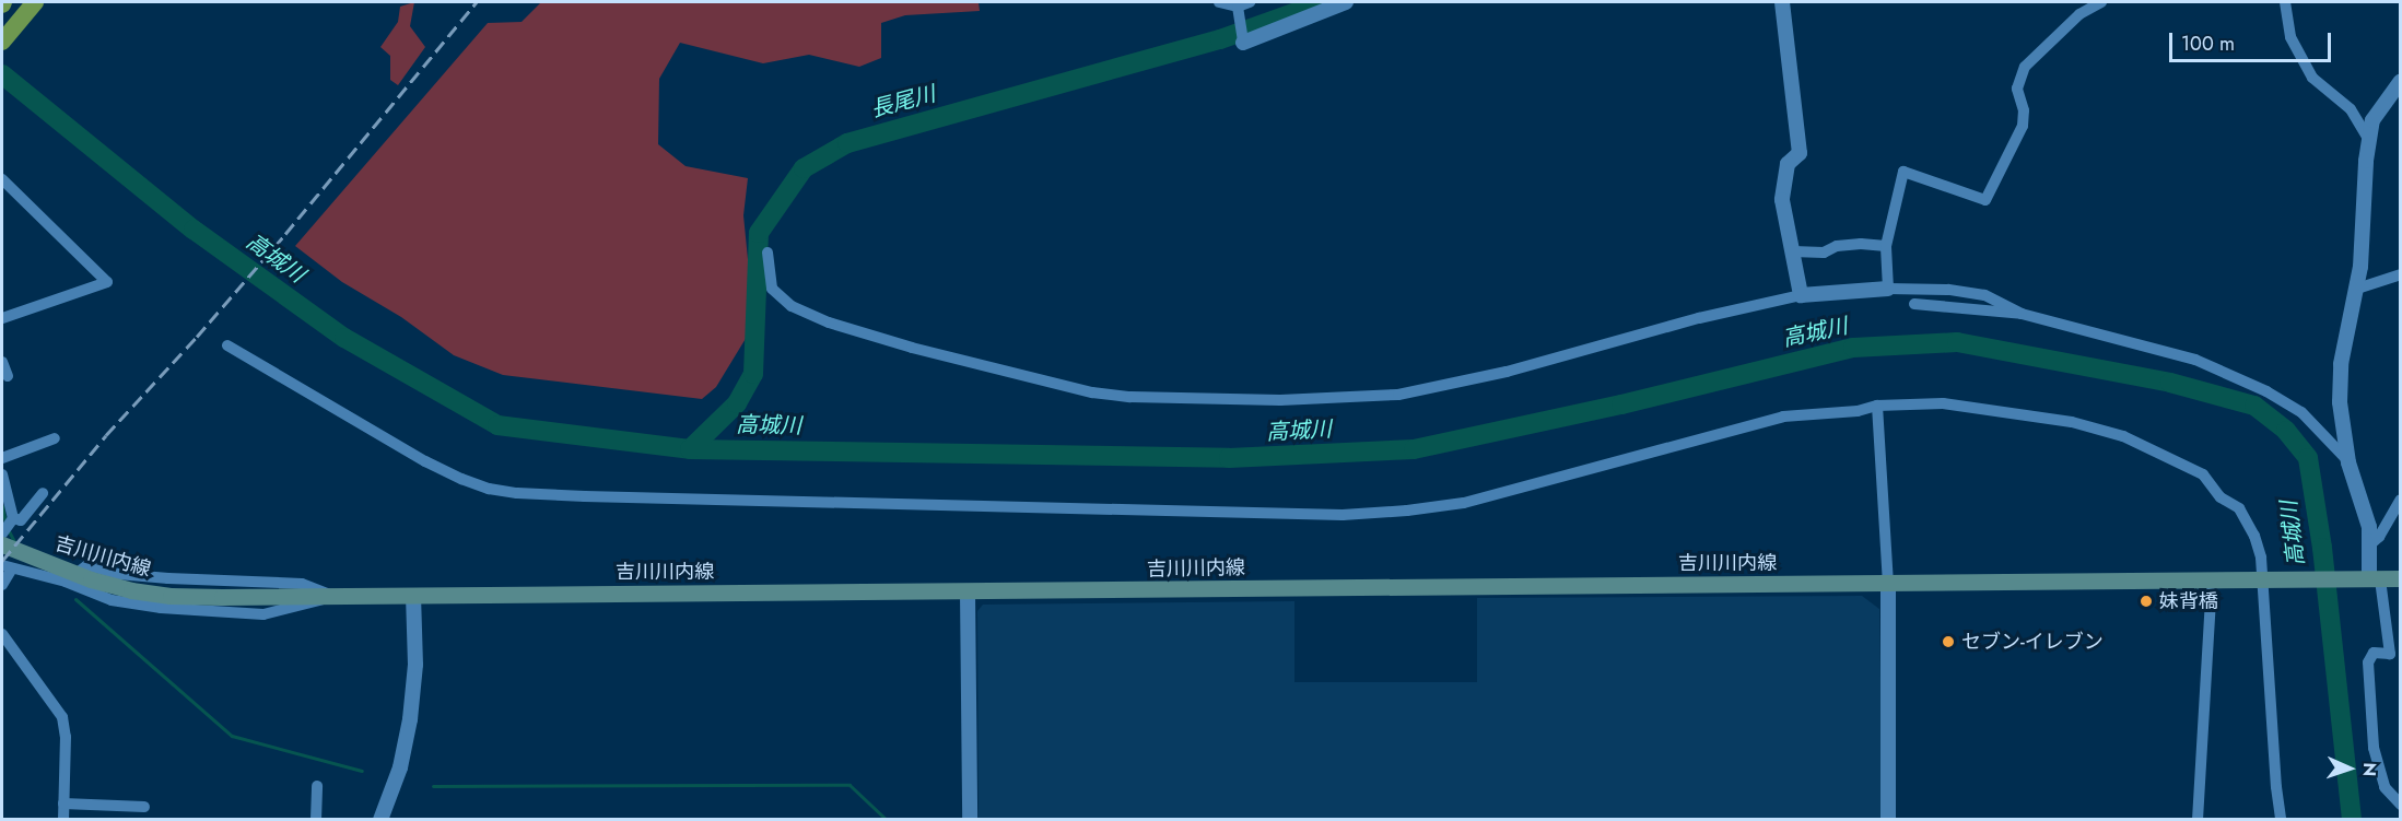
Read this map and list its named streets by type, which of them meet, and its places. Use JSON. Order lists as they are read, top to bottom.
{
  "streets": {
    "main road": ["吉川川内線"]
  },
  "water": ["長尾川", "高城川"],
  "places": ["妹背橋", "セブン-イレブン"],
  "scale_bar": "100 m",
  "north": "right"
}
